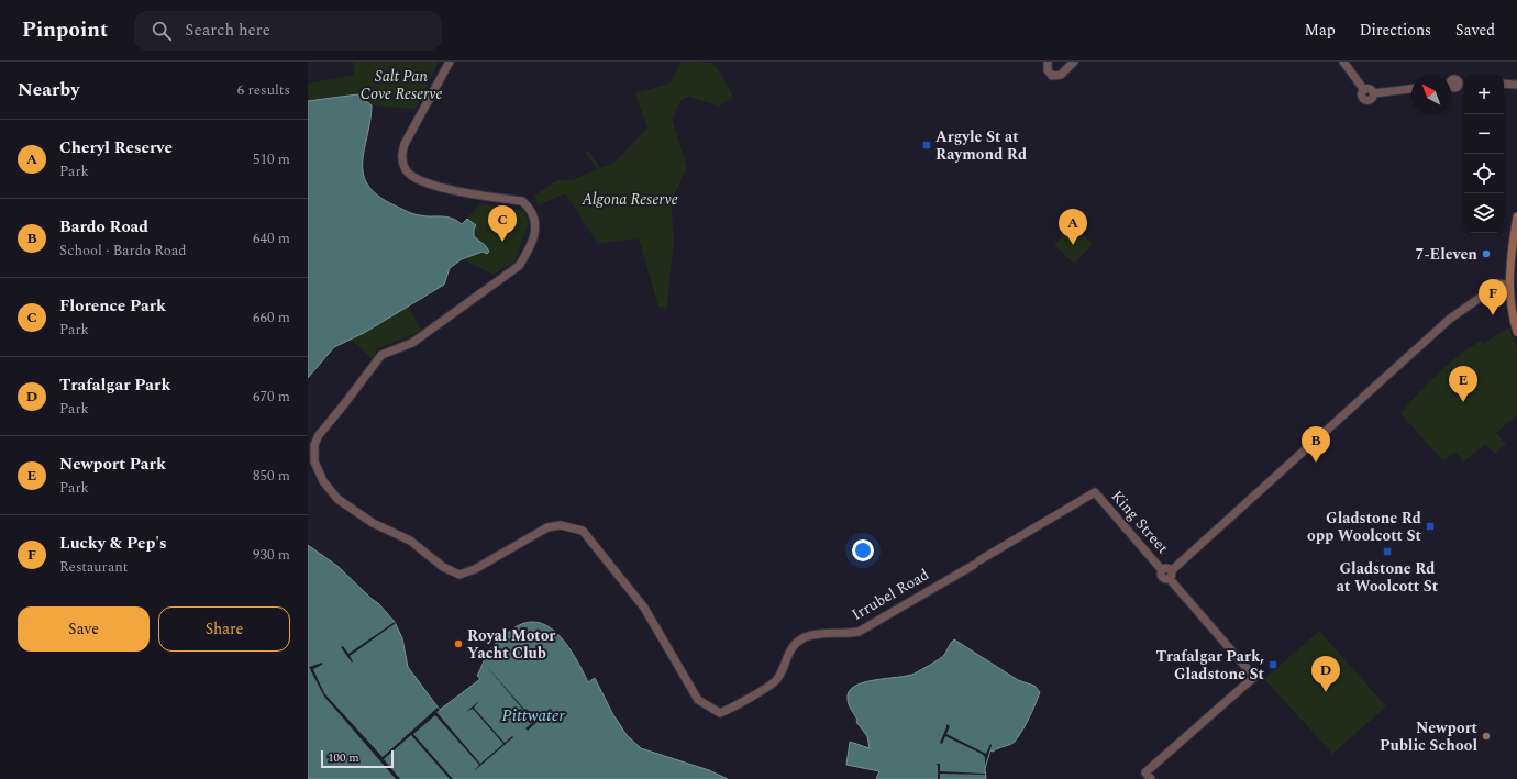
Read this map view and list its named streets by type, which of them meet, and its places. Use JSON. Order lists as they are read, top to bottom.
{
  "streets": {
    "street": ["King Street", "Irrubel Road"]
  },
  "crossings": [
    ["King Street", "Irrubel Road"]
  ],
  "water": ["Pittwater"],
  "parks": ["Salt Pan Cove Reserve", "Algona Reserve"],
  "places": {
    "transit": [
      "Argyle St at Raymond Rd",
      "Gladstone Rd opp Woolcott St",
      "Gladstone Rd at Woolcott St",
      "Trafalgar Park, Gladstone St"
    ],
    "other": ["7-Eleven", "Royal Motor Yacht Club", "Newport Public School"]
  },
  "scale_bar": "100 m",
  "north": "top left",
  "page": {
    "header": "Pinpoint",
    "search": "Search here",
    "nav": ["Map", "Directions", "Saved"],
    "heading": ["Nearby", "6 results"],
    "map_buttons": ["+", "−"],
    "list": [
      {
        "mark": "A",
        "name": "Cheryl Reserve",
        "note": "Park",
        "value": "510 m"
      },
      {
        "mark": "B",
        "name": "Bardo Road",
        "note": "School · Bardo Road",
        "value": "640 m"
      },
      {
        "mark": "C",
        "name": "Florence Park",
        "note": "Park",
        "value": "660 m"
      },
      {
        "mark": "D",
        "name": "Trafalgar Park",
        "note": "Park",
        "value": "670 m"
      },
      {
        "mark": "E",
        "name": "Newport Park",
        "note": "Park",
        "value": "850 m"
      },
      {
        "mark": "F",
        "name": "Lucky & Pep's",
        "note": "Restaurant",
        "value": "930 m"
      }
    ],
    "pins": [
      "C",
      "A",
      "F",
      "E",
      "B",
      "D"
    ],
    "buttons": ["Save", "Share"],
    "scale": "100 m"
  }
}
